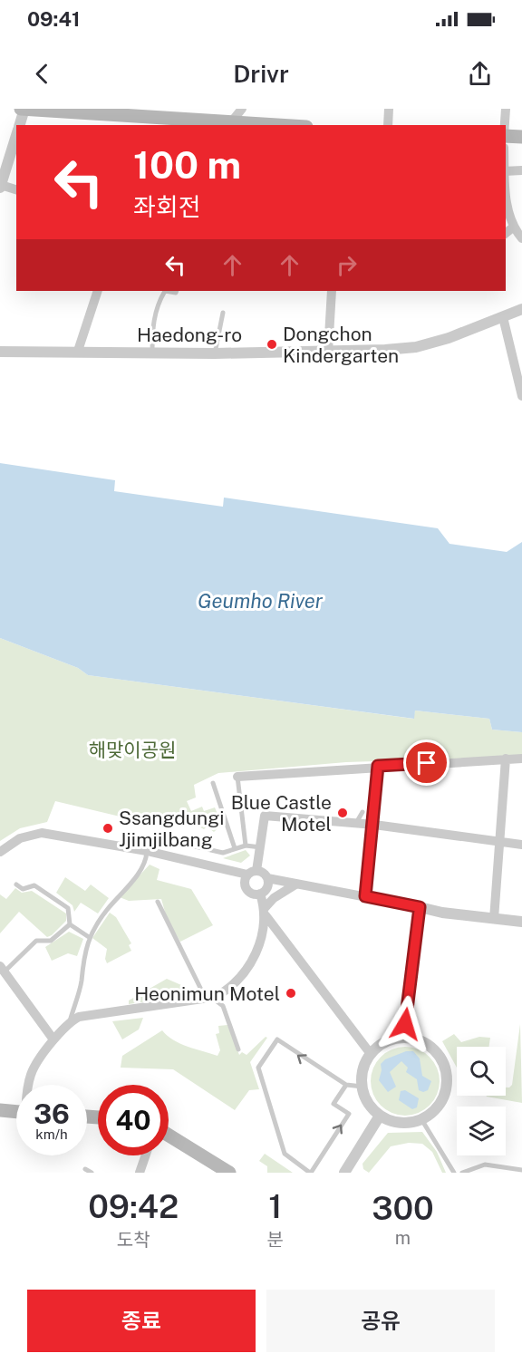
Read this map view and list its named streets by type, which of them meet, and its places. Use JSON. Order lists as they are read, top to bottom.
{
  "streets": {
    "street": ["Haedong-ro"]
  },
  "water": ["Geumho River"],
  "parks": ["해맞이공원"],
  "places": [
    "Dongchon Kindergarten",
    "Blue Castle Motel",
    "Ssangdungi Jjimjilbang",
    "Heonimun Motel"
  ],
  "page": {
    "status": "09:41",
    "header": "Drivr",
    "turn": ["100 m", "좌회전"],
    "speed": "36 km/h",
    "limit": "40",
    "eta": [
      "09:42",
      "도착",
      "1",
      "분",
      "300",
      "m"
    ],
    "buttons": ["종료", "공유"]
  }
}
